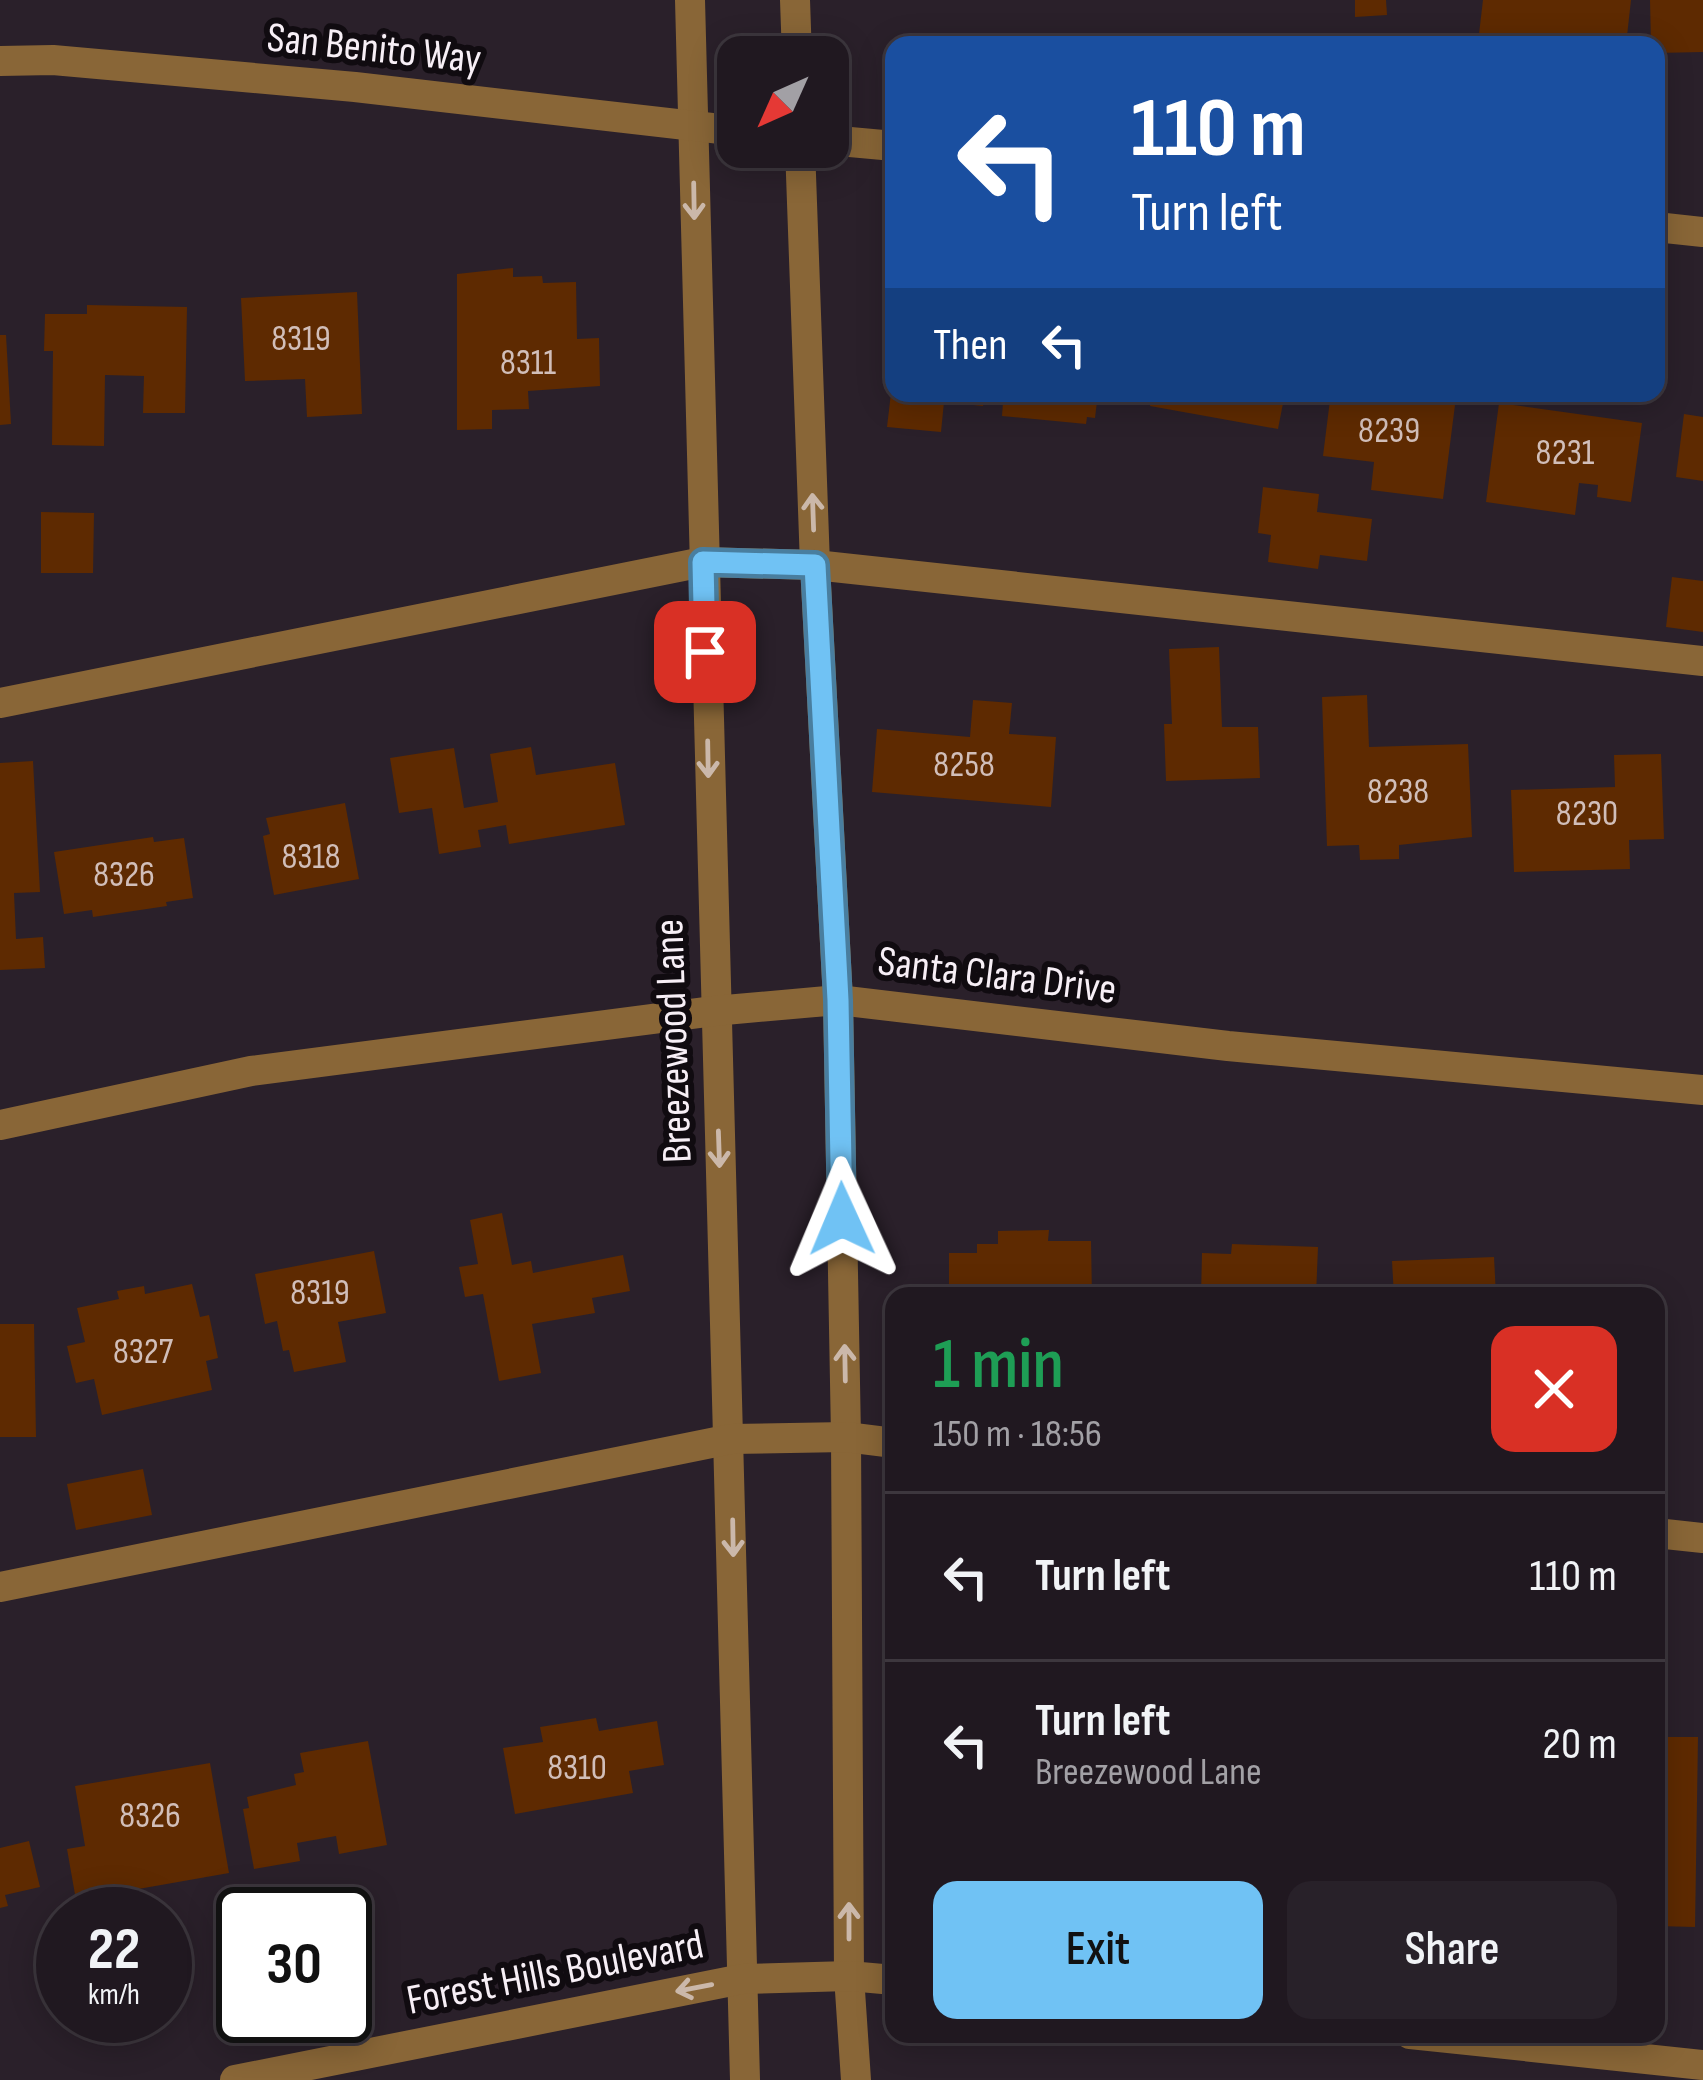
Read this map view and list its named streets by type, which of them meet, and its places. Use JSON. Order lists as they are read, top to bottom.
{
  "streets": {
    "street": [
      "San Benito Way",
      "Santa Clara Drive",
      "Breezewood Lane",
      "Forest Hills Boulevard"
    ]
  },
  "crossings": [
    ["San Benito Way", "Breezewood Lane"],
    ["Santa Clara Drive", "Breezewood Lane"],
    ["Breezewood Lane", "Forest Hills Boulevard"]
  ],
  "one_way": ["Forest Hills Boulevard"],
  "house_numbers": [
    "8319",
    "8311",
    "8239",
    "8231",
    "8258",
    "8238",
    "8230",
    "8318",
    "8326",
    "8319",
    "8327",
    "8310",
    "8326"
  ],
  "north": "bottom left",
  "page": {
    "turn": ["110 m", "Turn left"],
    "then": "Then",
    "heading": ["1 min", "150 m · 18:56"],
    "list": [
      {
        "name": "Turn left",
        "value": "110 m"
      },
      {
        "name": "Turn left",
        "note": "Breezewood Lane",
        "value": "20 m"
      }
    ],
    "buttons": ["Exit", "Share"],
    "speed": "22 km/h",
    "limit": "30"
  }
}
